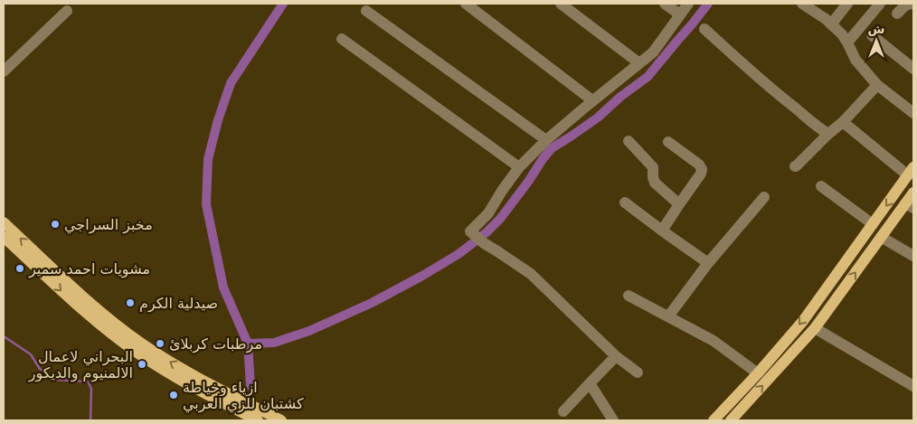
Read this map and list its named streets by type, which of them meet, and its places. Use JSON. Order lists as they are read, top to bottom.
{
  "places": [
    "مخبز السراجي",
    "مشويات احمد سمير",
    "صيدلية الكرم",
    "مرطبات كربلائ",
    "البحراني لاعمال الالمنيوم والديكور",
    "ازياء وخياطة كشتبان للزي العربي"
  ],
  "north": "top"
}
